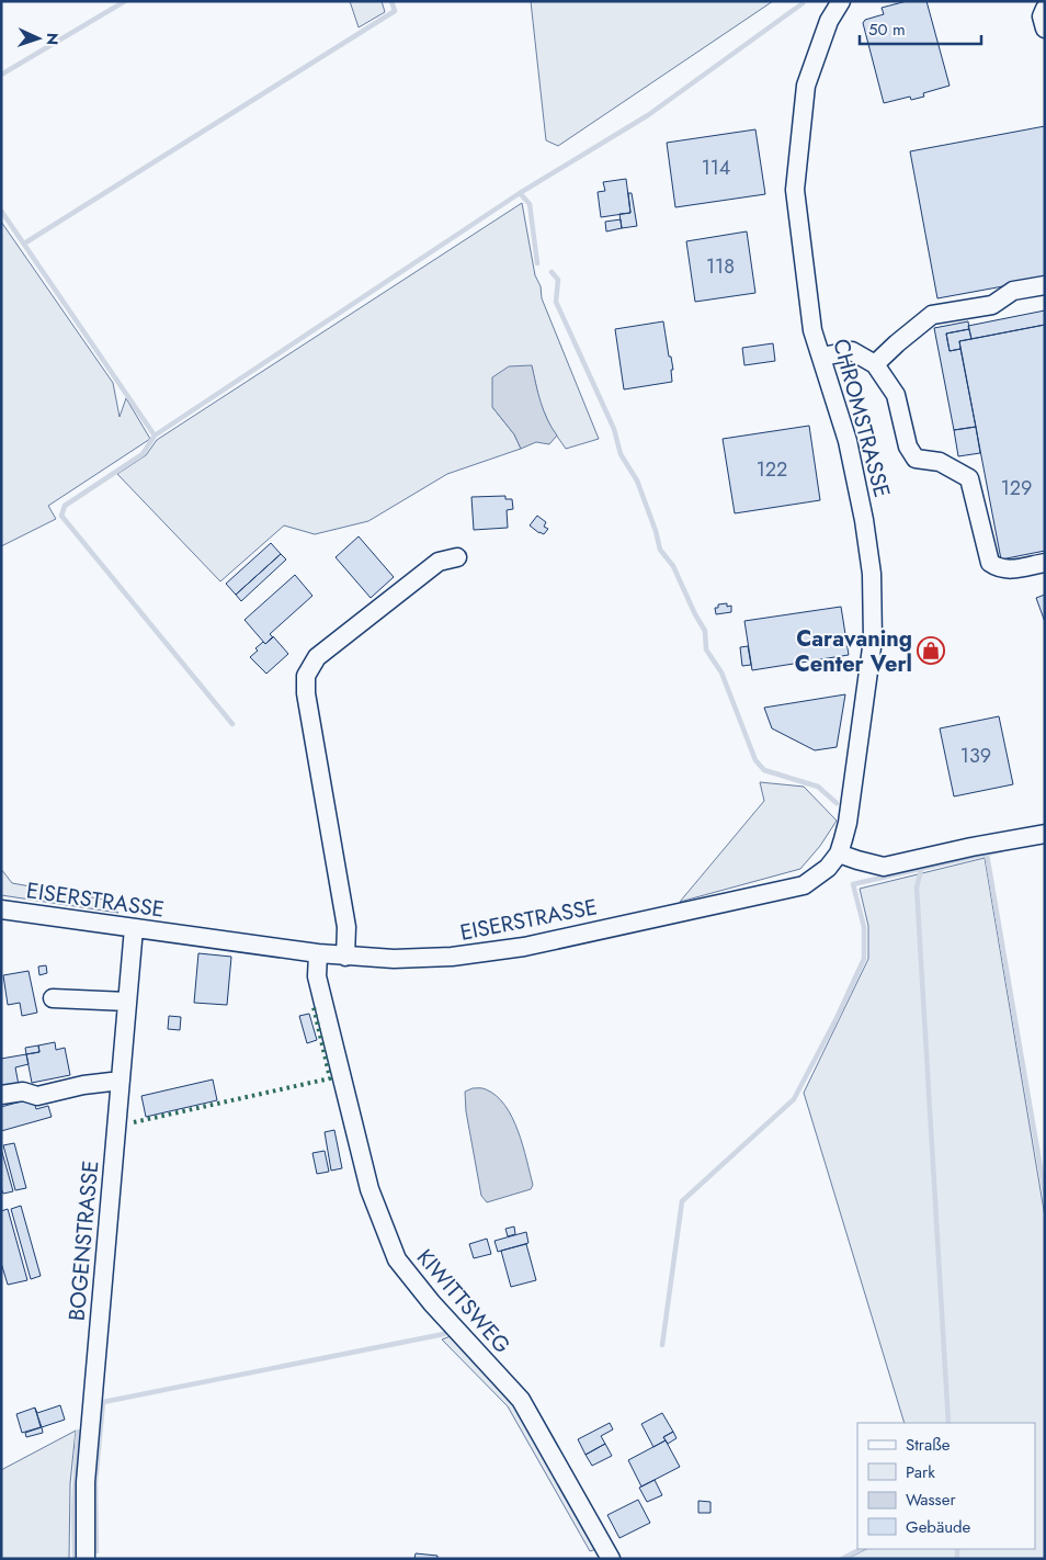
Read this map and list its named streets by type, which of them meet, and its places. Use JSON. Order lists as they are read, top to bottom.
{
  "streets": {
    "street": [
      "CHROMSTRASSE",
      "EISERSTRASSE",
      "BOGENSTRASSE",
      "KIWITTSWEG"
    ]
  },
  "crossings": [
    ["CHROMSTRASSE", "EISERSTRASSE"],
    ["EISERSTRASSE", "BOGENSTRASSE"],
    ["EISERSTRASSE", "KIWITTSWEG"]
  ],
  "places": {
    "shop": ["Caravaning Center Verl"]
  },
  "house_numbers": [
    "114",
    "118",
    "122",
    "129",
    "139"
  ],
  "legend": [
    "Straße",
    "Park",
    "Wasser",
    "Gebäude"
  ],
  "scale_bar": "50 m",
  "north": "right"
}
